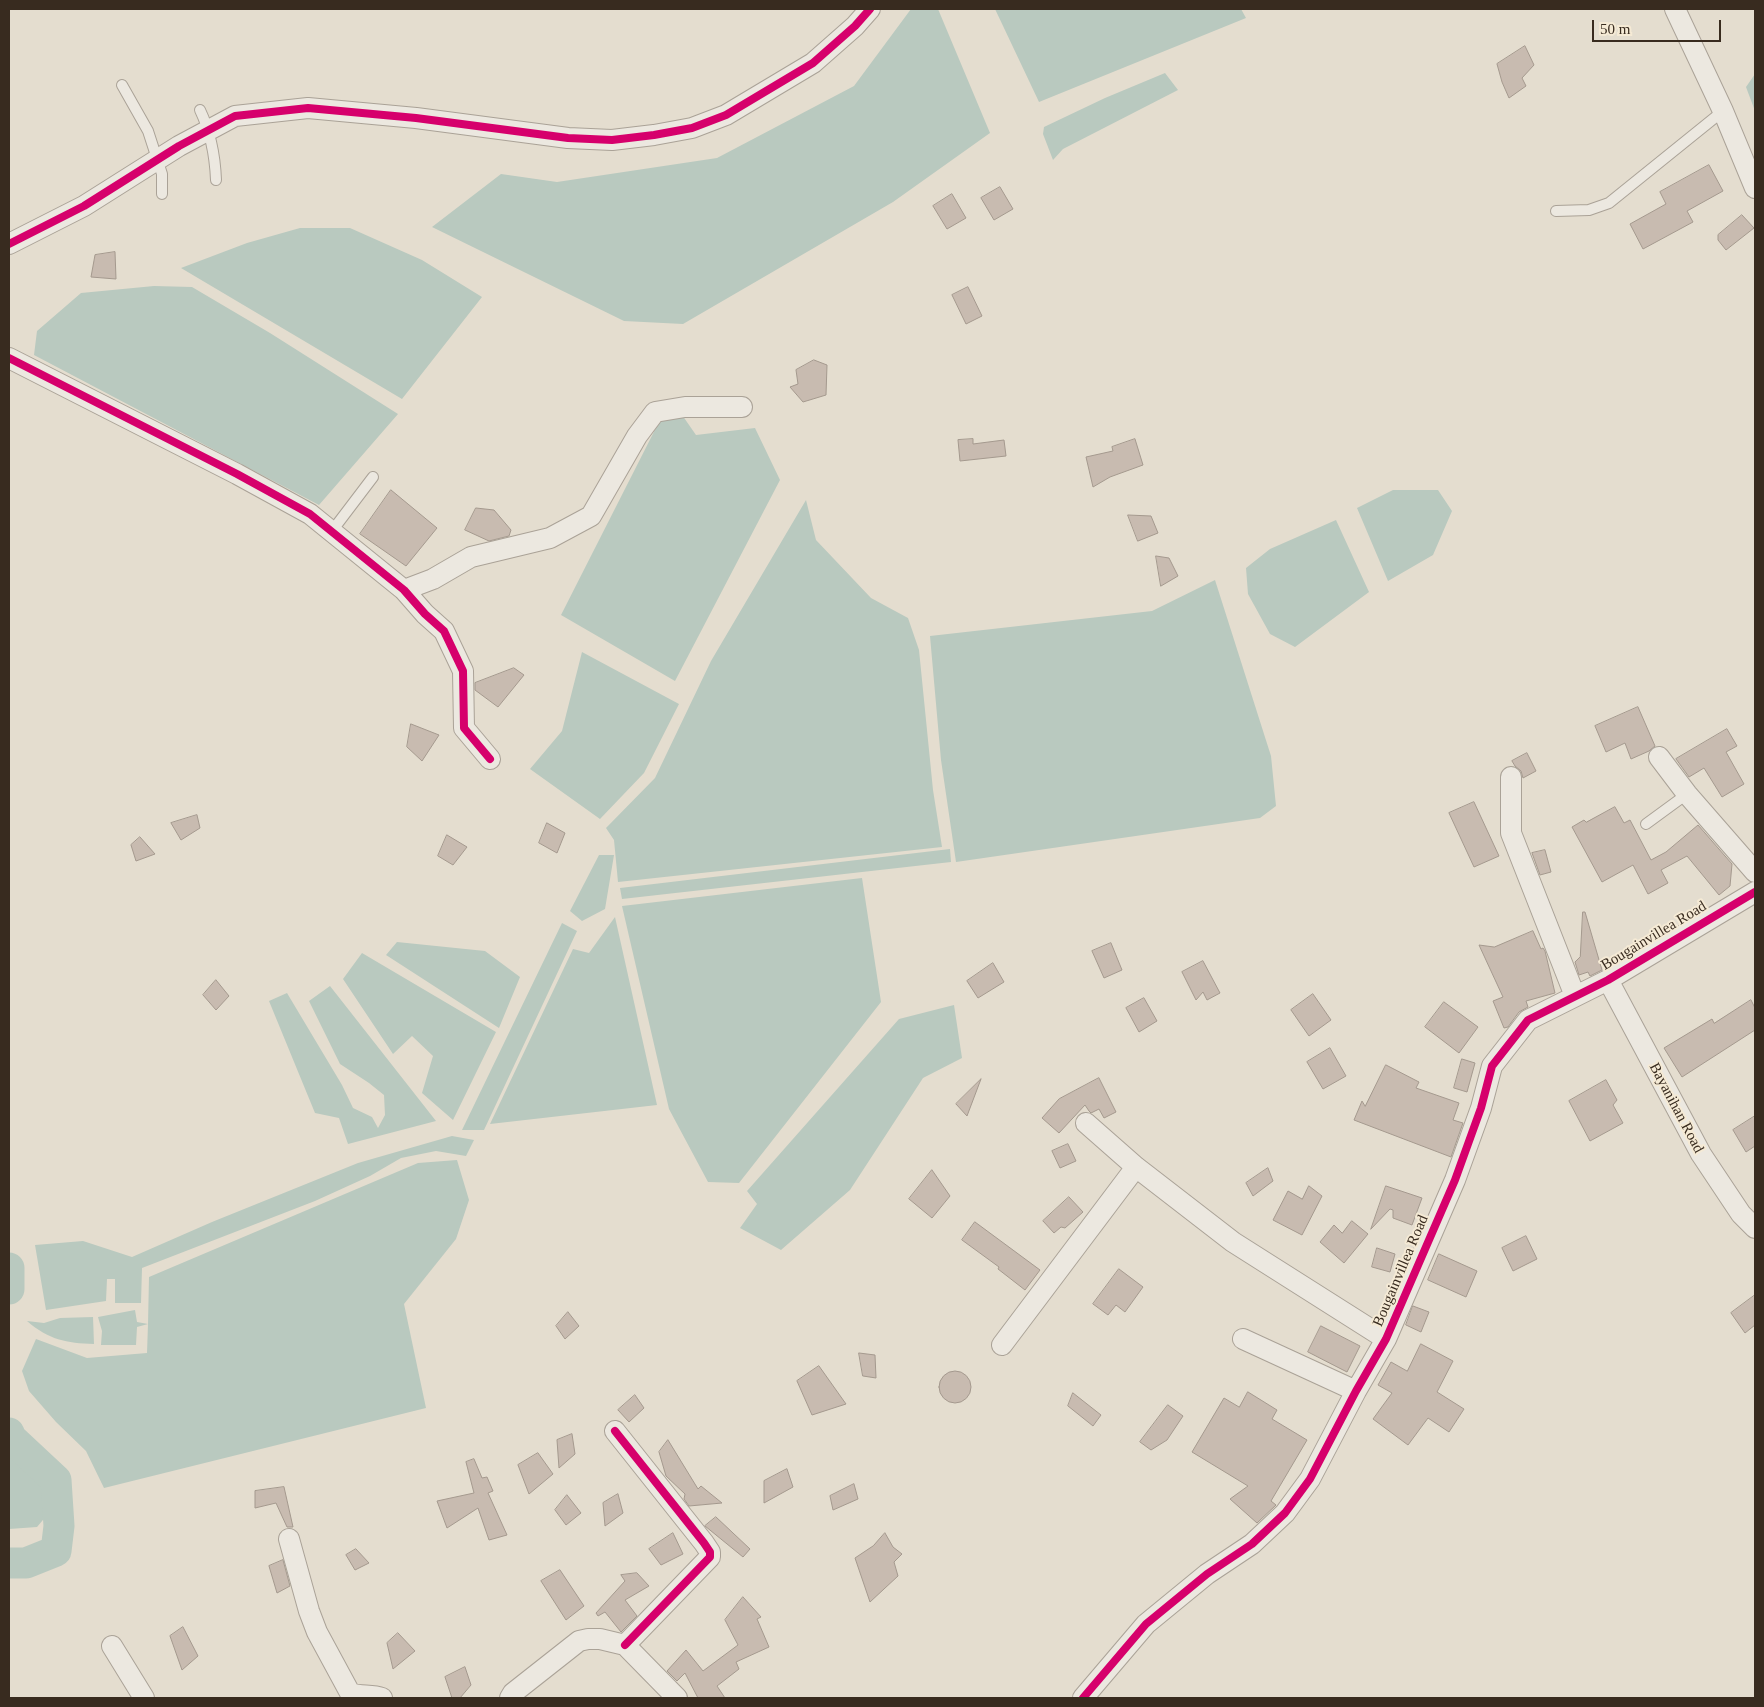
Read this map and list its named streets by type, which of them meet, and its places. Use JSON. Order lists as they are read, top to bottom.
{
  "streets": {
    "street": ["Bougainvillea Road", "Bayanihan Road"]
  },
  "crossings": [
    ["Bougainvillea Road", "Bayanihan Road"]
  ],
  "scale_bar": "50 m"
}
